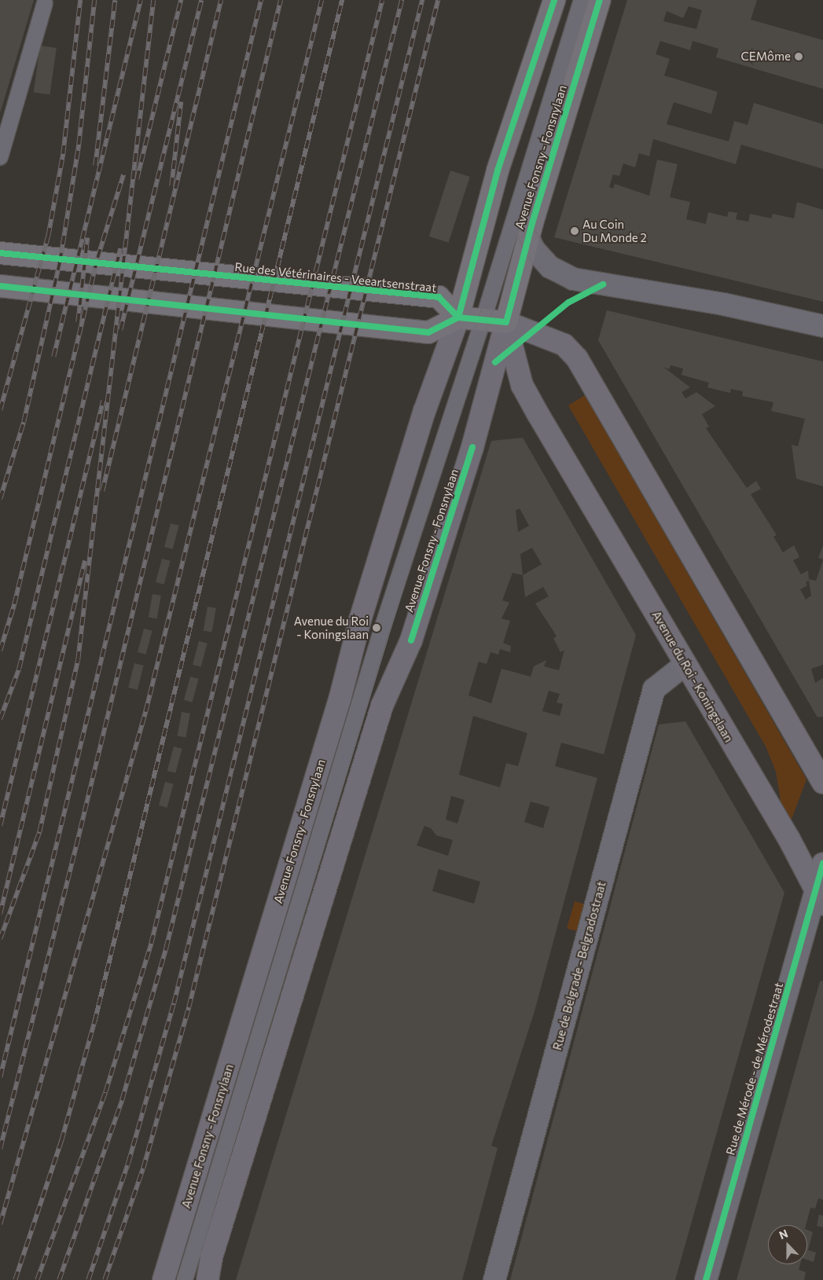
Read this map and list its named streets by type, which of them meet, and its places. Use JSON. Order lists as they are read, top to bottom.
{
  "streets": {
    "main road": [
      "Avenue Fonsny - Fonsnylaan",
      "Rue des Vétérinaires - Veeartsenstraat",
      "Avenue du Roi - Koningslaan",
      "Rue de Mérode - de Mérodestraat"
    ],
    "street": ["Rue de Belgrade - Belgradostraat"]
  },
  "crossings": [
    ["Avenue Fonsny - Fonsnylaan", "Rue des Vétérinaires - Veeartsenstraat"],
    ["Avenue Fonsny - Fonsnylaan", "Avenue du Roi - Koningslaan"],
    ["Avenue du Roi - Koningslaan", "Rue de Belgrade - Belgradostraat"],
    ["Avenue du Roi - Koningslaan", "Rue de Mérode - de Mérodestraat"]
  ],
  "places": ["CEMôme", "Au Coin Du Monde 2", "Avenue du Roi - Koningslaan"],
  "north": "top"
}
